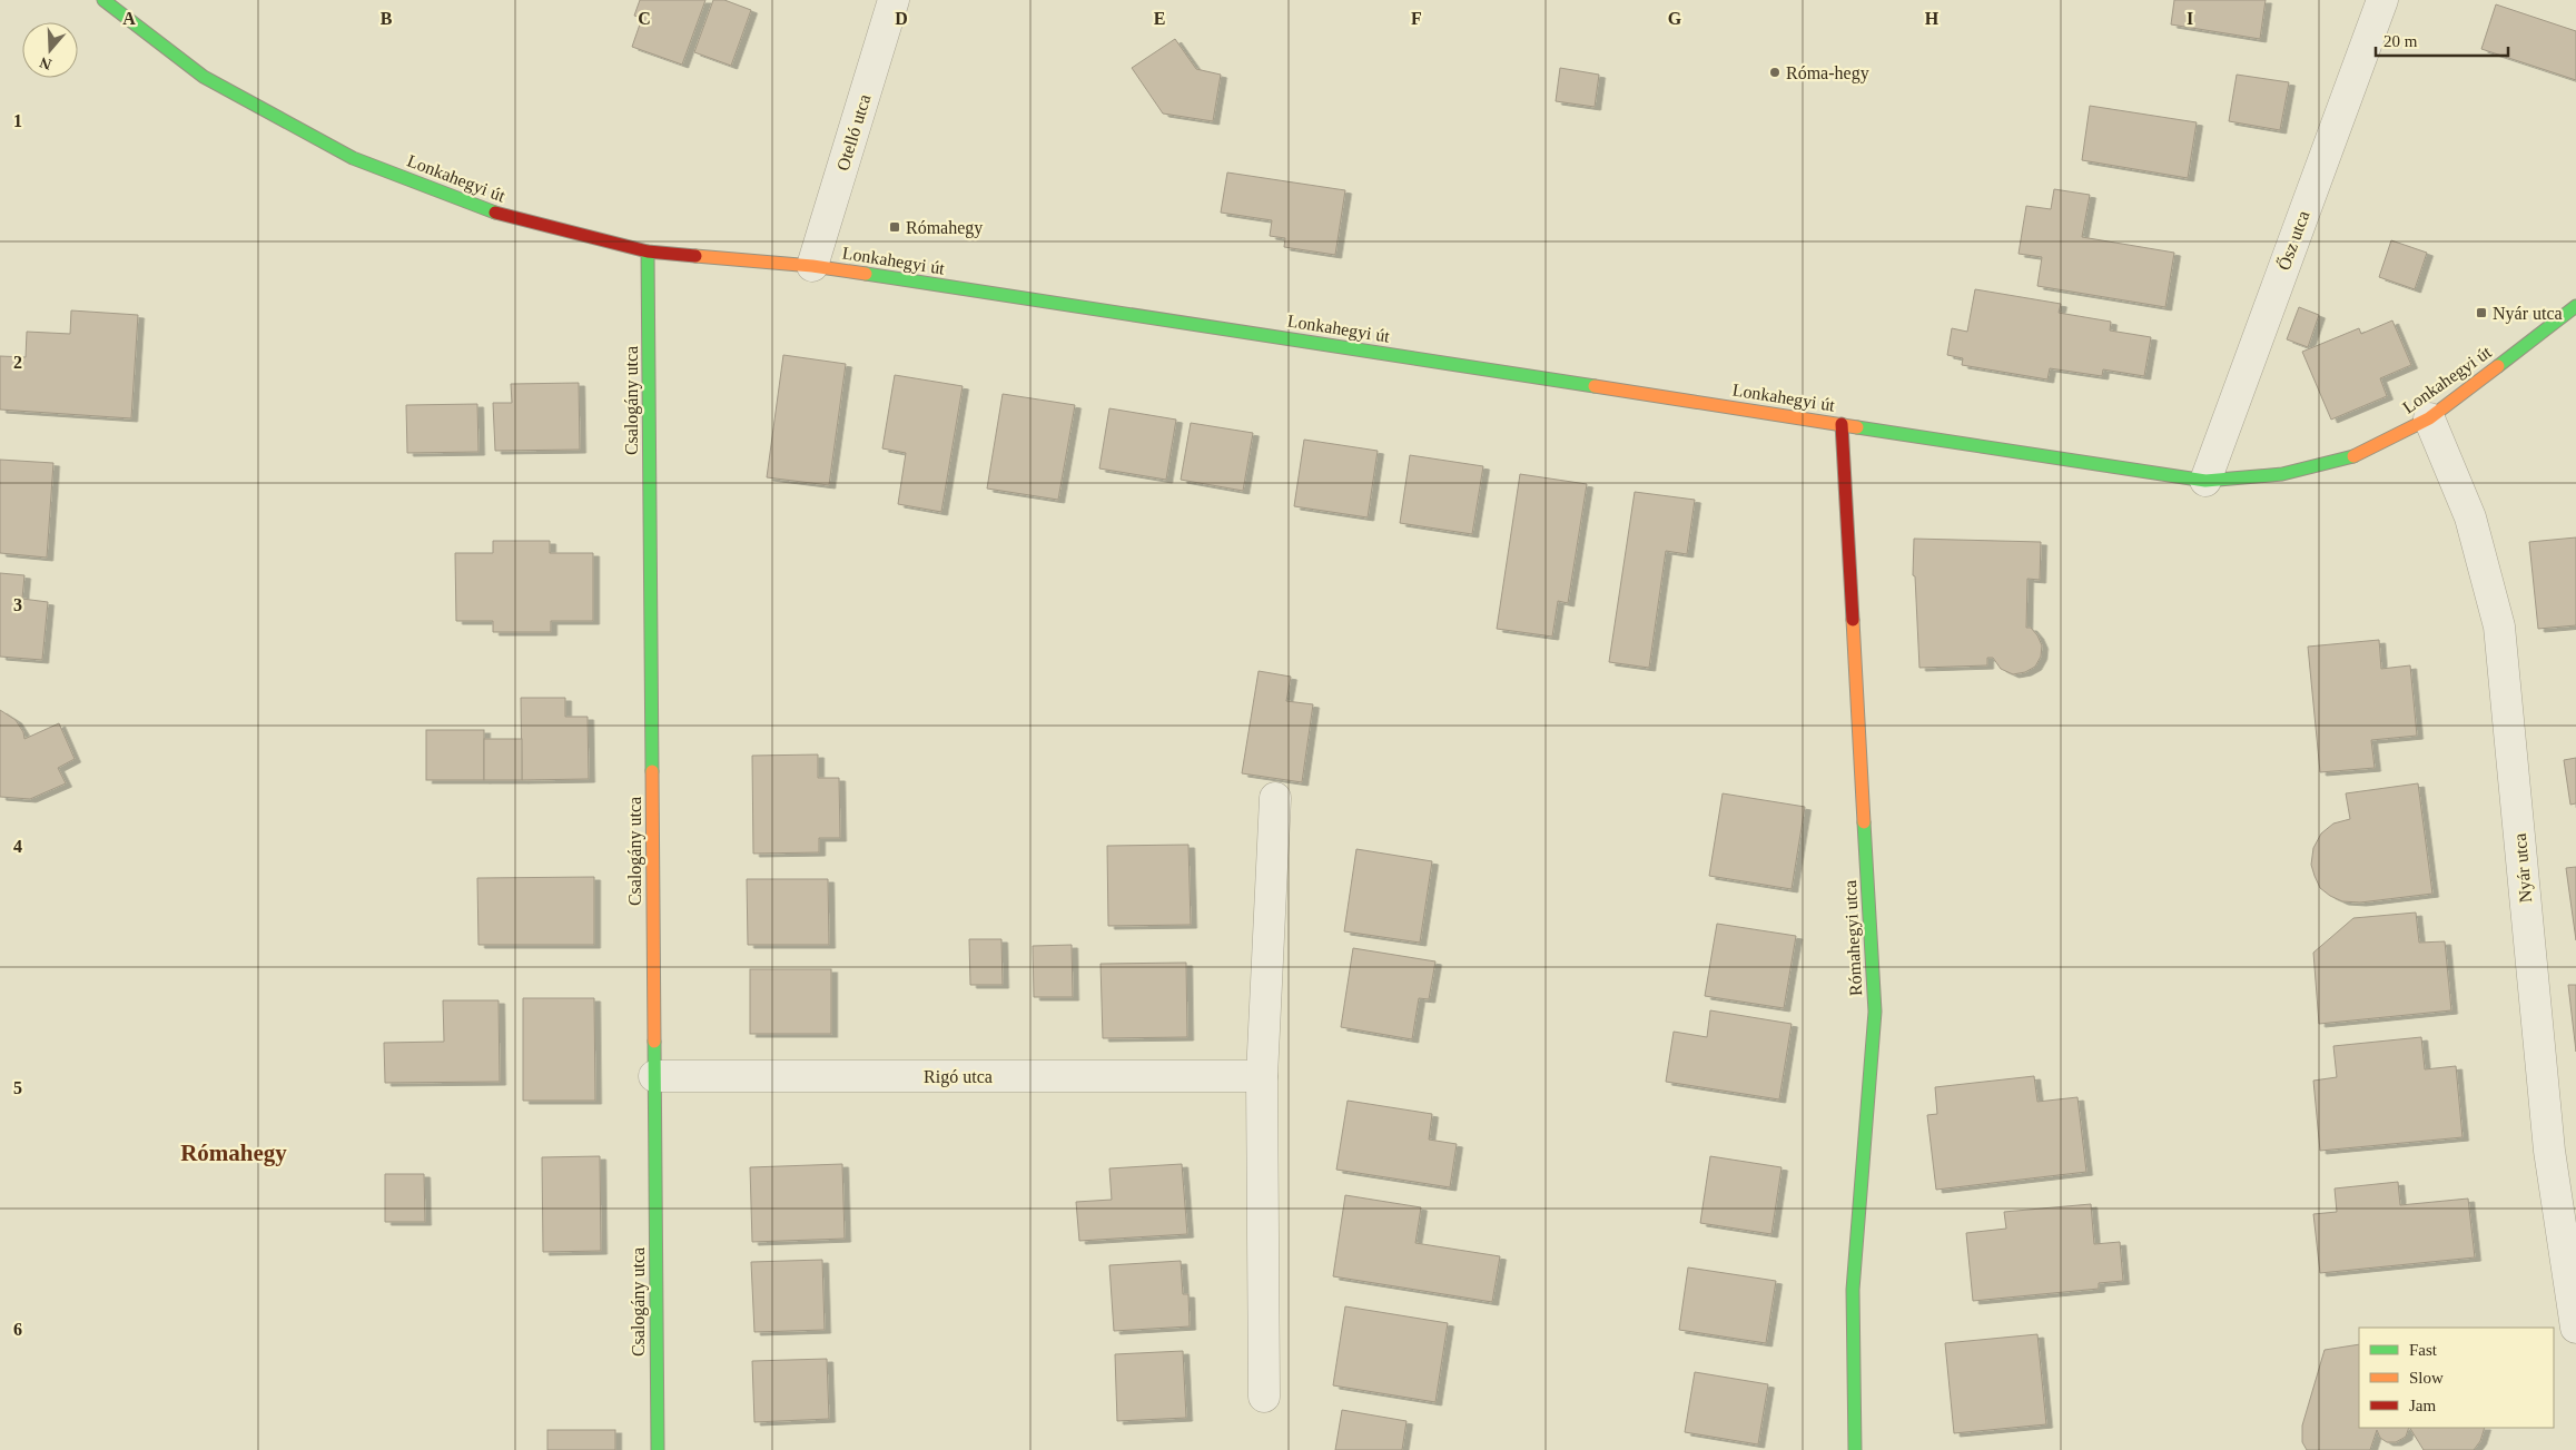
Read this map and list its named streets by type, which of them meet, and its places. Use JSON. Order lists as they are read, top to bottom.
{
  "streets": {
    "street": [
      "Otelló utca",
      "Lonkahegyi út",
      "Ősz utca",
      "Csalogány utca",
      "Nyár utca",
      "Rómahegyi utca",
      "Rigó utca"
    ]
  },
  "crossings": [
    ["Otelló utca", "Lonkahegyi út"],
    ["Lonkahegyi út", "Ősz utca"],
    ["Lonkahegyi út", "Csalogány utca"],
    ["Lonkahegyi út", "Nyár utca"],
    ["Lonkahegyi út", "Rómahegyi utca"],
    ["Csalogány utca", "Rigó utca"]
  ],
  "districts": ["Rómahegy"],
  "places": {
    "other": ["Róma-hegy"],
    "transit": ["Rómahegy", "Nyár utca"]
  },
  "legend": ["Fast", "Slow", "Jam"],
  "scale_bar": "20 m",
  "north": "bottom",
  "grid": {
    "columns": [
      "A",
      "B",
      "C",
      "D",
      "E",
      "F",
      "G",
      "H",
      "I"
    ],
    "rows": [
      "1",
      "2",
      "3",
      "4",
      "5",
      "6"
    ]
  }
}
